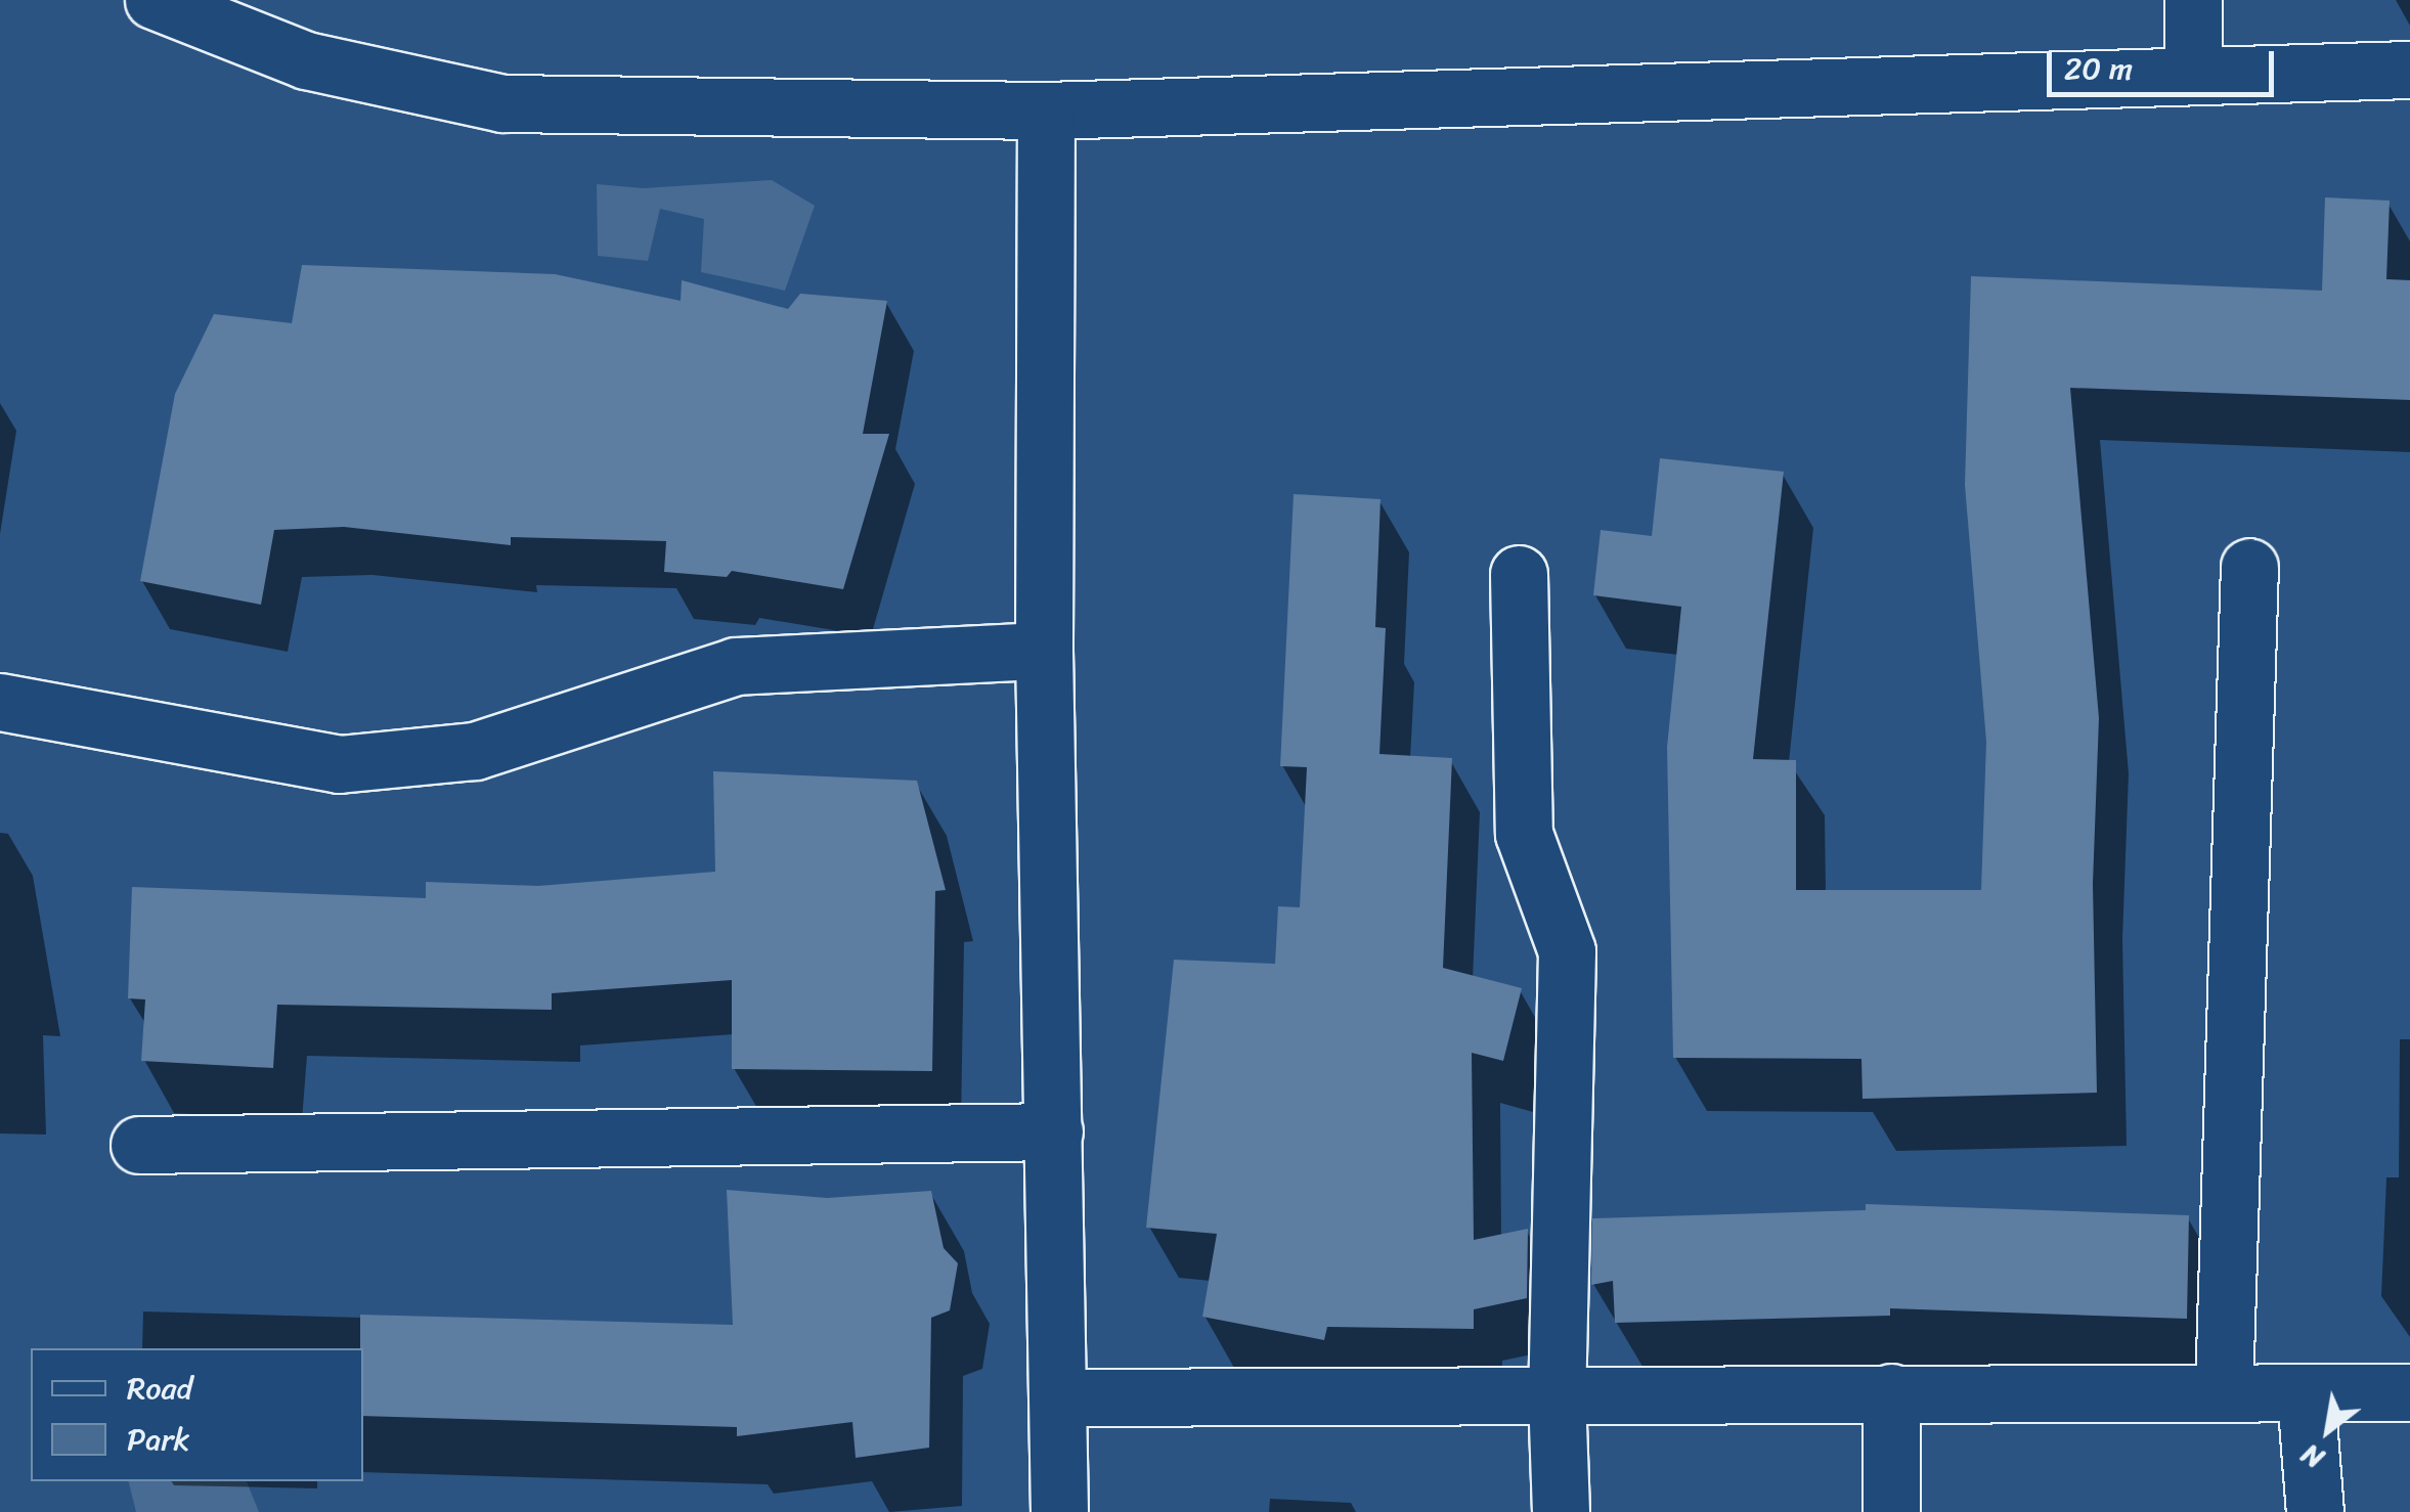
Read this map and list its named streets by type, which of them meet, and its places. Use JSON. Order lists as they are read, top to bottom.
{
  "legend": ["Road", "Park"],
  "scale_bar": "20 m",
  "north": "bottom left"
}
